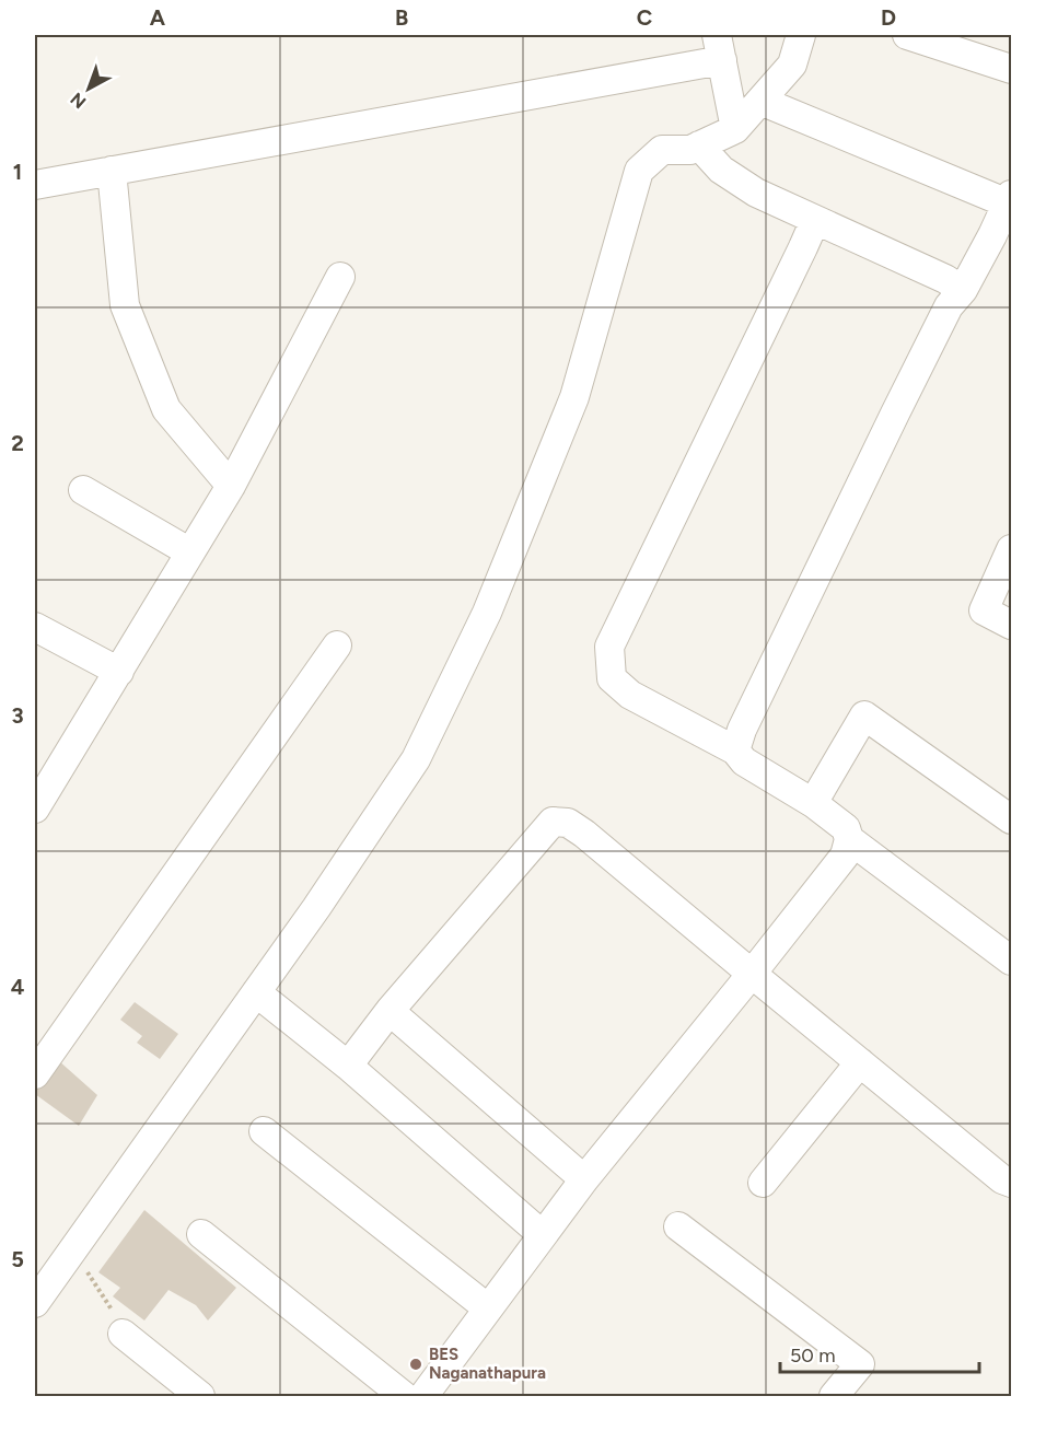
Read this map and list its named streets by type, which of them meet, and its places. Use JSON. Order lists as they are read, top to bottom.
{
  "places": ["BES Naganathapura"],
  "scale_bar": "50 m",
  "north": "bottom left",
  "grid": {
    "columns": [
      "A",
      "B",
      "C",
      "D"
    ],
    "rows": [
      "1",
      "2",
      "3",
      "4",
      "5"
    ]
  }
}
